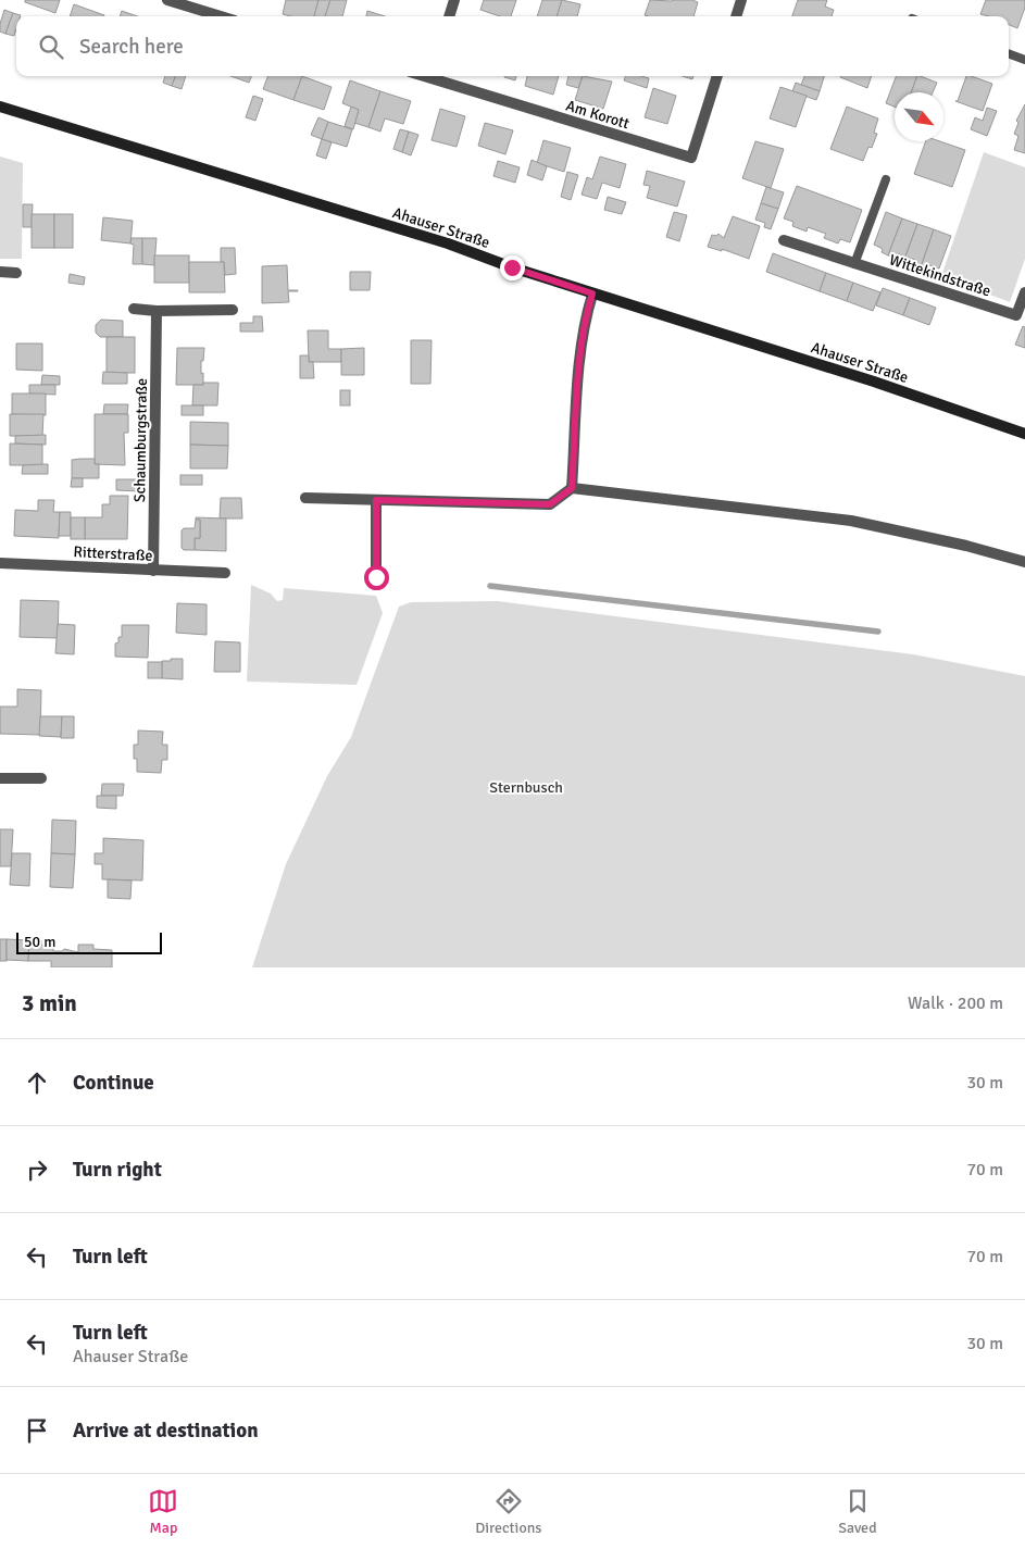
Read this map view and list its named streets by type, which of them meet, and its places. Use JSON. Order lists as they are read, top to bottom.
{
  "streets": {
    "main road": ["Ahauser Straße"],
    "street": [
      "Am Korott",
      "Wittekindstraße",
      "Schaumburgstraße",
      "Ritterstraße"
    ]
  },
  "crossings": [
    ["Schaumburgstraße", "Ritterstraße"]
  ],
  "parks": ["Sternbusch"],
  "scale_bar": "50 m",
  "north": "bottom right",
  "page": {
    "search": "Search here",
    "scale": "50 m",
    "heading": ["3 min", "Walk · 200 m"],
    "list": [
      ["Continue", "30 m"],
      ["Turn right", "70 m"],
      ["Turn left", "70 m"],
      ["Turn left", "Ahauser Straße", "30 m"],
      "Arrive at destination"
    ],
    "nav": ["Map", "Directions", "Saved"]
  }
}
